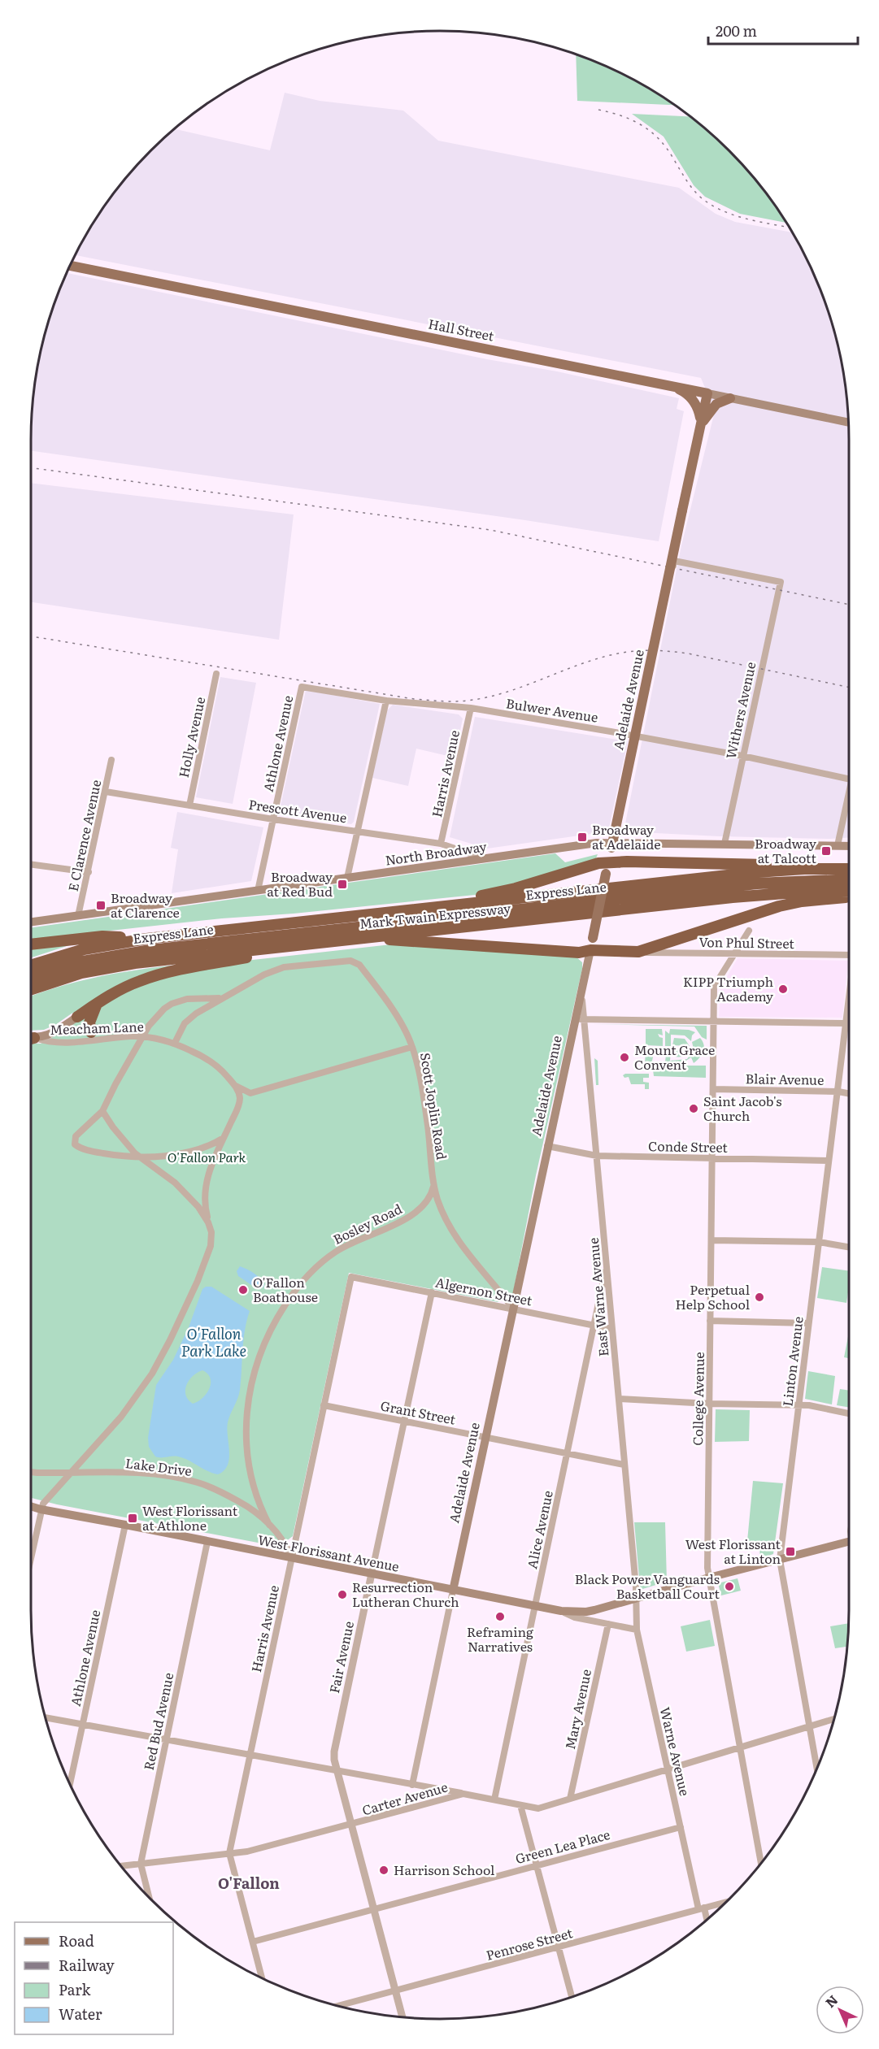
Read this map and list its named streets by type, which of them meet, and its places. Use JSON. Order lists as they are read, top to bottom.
{
  "streets": {
    "highway": ["Express Lane", "Mark Twain Expressway"],
    "main road": [
      "Hall Street",
      "Adelaide Avenue",
      "North Broadway",
      "West Florissant Avenue"
    ],
    "street": [
      "Bulwer Avenue",
      "Withers Avenue",
      "Holly Avenue",
      "Athlone Avenue",
      "Harris Avenue",
      "Prescott Avenue",
      "E Clarence Avenue",
      "Von Phul Street",
      "Meacham Lane",
      "Blair Avenue",
      "Scott Joplin Road",
      "Conde Street",
      "Bosley Road",
      "Algernon Street",
      "East Warne Avenue",
      "Linton Avenue",
      "College Avenue",
      "Grant Street",
      "Lake Drive",
      "Alice Avenue",
      "Fair Avenue",
      "Mary Avenue",
      "Red Bud Avenue",
      "Warne Avenue",
      "Carter Avenue",
      "Green Lea Place",
      "Penrose Street"
    ]
  },
  "crossings": [
    ["Hall Street", "Adelaide Avenue"],
    ["Adelaide Avenue", "Bulwer Avenue"],
    ["Adelaide Avenue", "Withers Avenue"],
    ["Adelaide Avenue", "North Broadway"],
    ["Adelaide Avenue", "Scott Joplin Road"],
    ["Adelaide Avenue", "Conde Street"],
    ["Adelaide Avenue", "Algernon Street"],
    ["Adelaide Avenue", "East Warne Avenue"],
    ["Adelaide Avenue", "Grant Street"],
    ["Adelaide Avenue", "West Florissant Avenue"],
    ["Bulwer Avenue", "Withers Avenue"],
    ["Bulwer Avenue", "Athlone Avenue"],
    ["Bulwer Avenue", "Harris Avenue"],
    ["Withers Avenue", "North Broadway"],
    ["Holly Avenue", "Prescott Avenue"],
    ["Athlone Avenue", "Prescott Avenue"],
    ["Athlone Avenue", "North Broadway"],
    ["Athlone Avenue", "West Florissant Avenue"],
    ["Harris Avenue", "Prescott Avenue"],
    ["Harris Avenue", "Algernon Street"],
    ["Harris Avenue", "Grant Street"],
    ["Harris Avenue", "Lake Drive"],
    ["Harris Avenue", "West Florissant Avenue"],
    ["Harris Avenue", "Carter Avenue"],
    ["Harris Avenue", "Green Lea Place"],
    ["Prescott Avenue", "E Clarence Avenue"],
    ["Prescott Avenue", "North Broadway"],
    ["E Clarence Avenue", "North Broadway"],
    ["Von Phul Street", "College Avenue"],
    ["Meacham Lane", "Scott Joplin Road"],
    ["Blair Avenue", "Linton Avenue"],
    ["Blair Avenue", "College Avenue"],
    ["Scott Joplin Road", "Bosley Road"],
    ["Scott Joplin Road", "Algernon Street"],
    ["Conde Street", "East Warne Avenue"],
    ["Conde Street", "Linton Avenue"],
    ["Conde Street", "College Avenue"],
    ["Bosley Road", "Lake Drive"],
    ["Algernon Street", "East Warne Avenue"],
    ["Algernon Street", "Alice Avenue"],
    ["Algernon Street", "Fair Avenue"],
    ["East Warne Avenue", "Grant Street"],
    ["East Warne Avenue", "Alice Avenue"],
    ["East Warne Avenue", "West Florissant Avenue"],
    ["East Warne Avenue", "Warne Avenue"],
    ["Linton Avenue", "West Florissant Avenue"],
    ["Linton Avenue", "Carter Avenue"],
    ["College Avenue", "West Florissant Avenue"],
    ["College Avenue", "Carter Avenue"],
    ["Grant Street", "Alice Avenue"],
    ["Grant Street", "Fair Avenue"],
    ["Lake Drive", "West Florissant Avenue"],
    ["Alice Avenue", "West Florissant Avenue"],
    ["Alice Avenue", "Carter Avenue"],
    ["West Florissant Avenue", "Fair Avenue"],
    ["West Florissant Avenue", "Red Bud Avenue"],
    ["West Florissant Avenue", "Warne Avenue"],
    ["Fair Avenue", "Carter Avenue"],
    ["Fair Avenue", "Green Lea Place"],
    ["Fair Avenue", "Penrose Street"],
    ["Mary Avenue", "Carter Avenue"],
    ["Red Bud Avenue", "Carter Avenue"],
    ["Warne Avenue", "Carter Avenue"],
    ["Warne Avenue", "Green Lea Place"],
    ["Warne Avenue", "Penrose Street"]
  ],
  "districts": ["O'Fallon"],
  "water": ["O'Fallon Park Lake"],
  "parks": ["O'Fallon Park"],
  "places": {
    "transit": [
      "Broadway at Adelaide",
      "Broadway at Talcott",
      "Broadway at Red Bud",
      "Broadway at Clarence",
      "West Florissant at Athlone",
      "West Florissant at Linton"
    ],
    "other": [
      "KIPP Triumph Academy",
      "Mount Grace Convent",
      "Saint Jacob's Church",
      "O'Fallon Boathouse",
      "Perpetual Help School",
      "Black Power Vanguards Basketball Court",
      "Resurrection Lutheran Church",
      "Reframing Narratives",
      "Harrison School"
    ]
  },
  "legend": [
    "Road",
    "Railway",
    "Park",
    "Water"
  ],
  "scale_bar": "200 m",
  "north": "top left"
}
